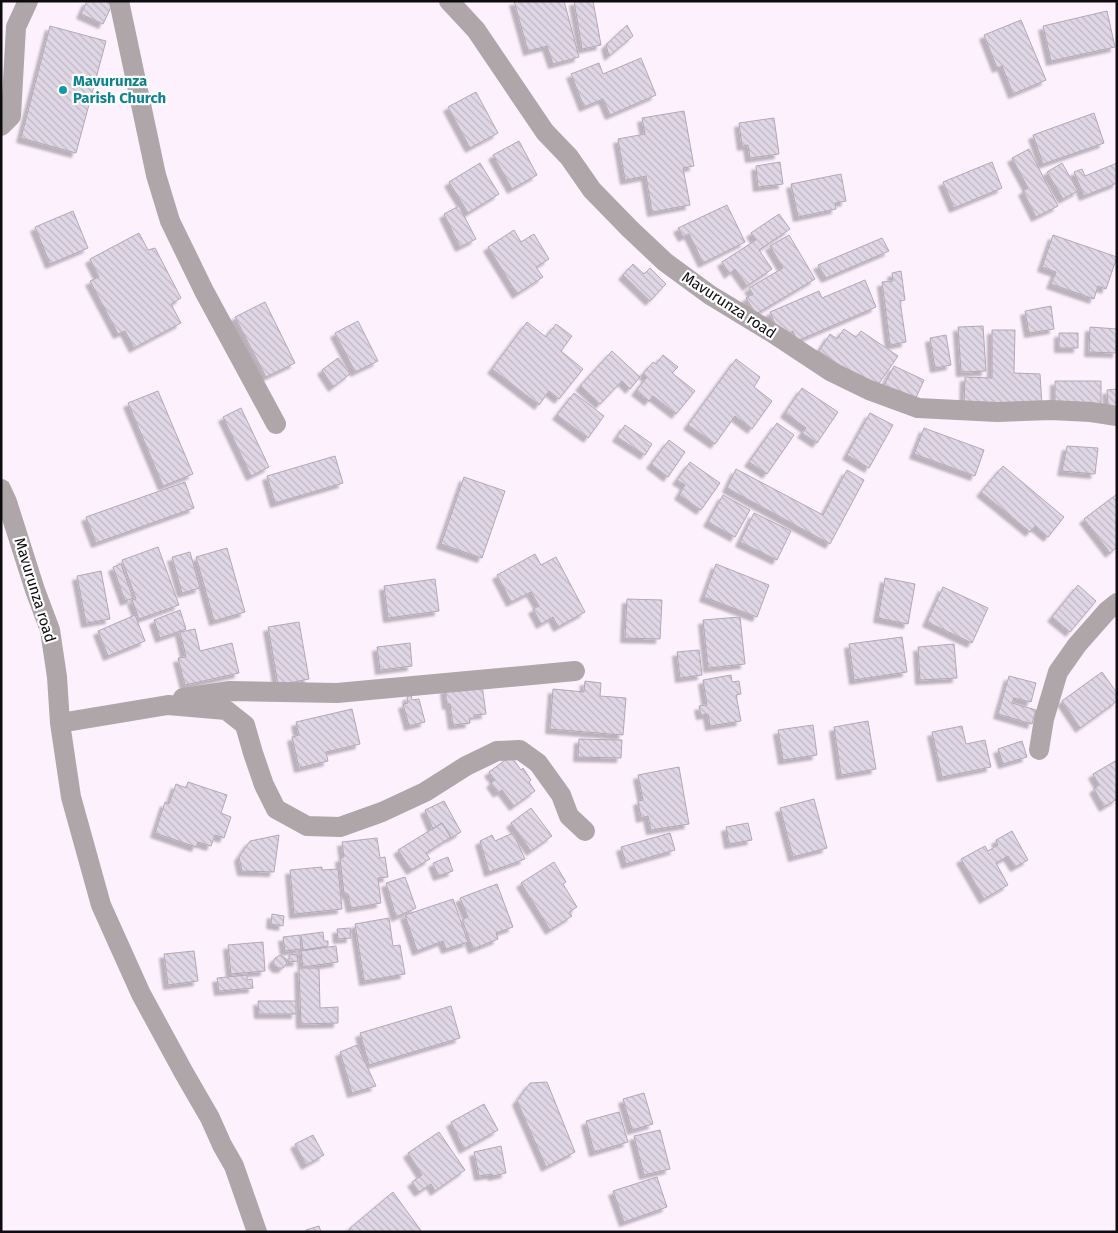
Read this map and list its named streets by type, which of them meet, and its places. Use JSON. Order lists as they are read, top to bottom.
{
  "streets": {
    "street": ["Mavurunza road"]
  },
  "places": ["Mavurunza Parish Church"]
}
